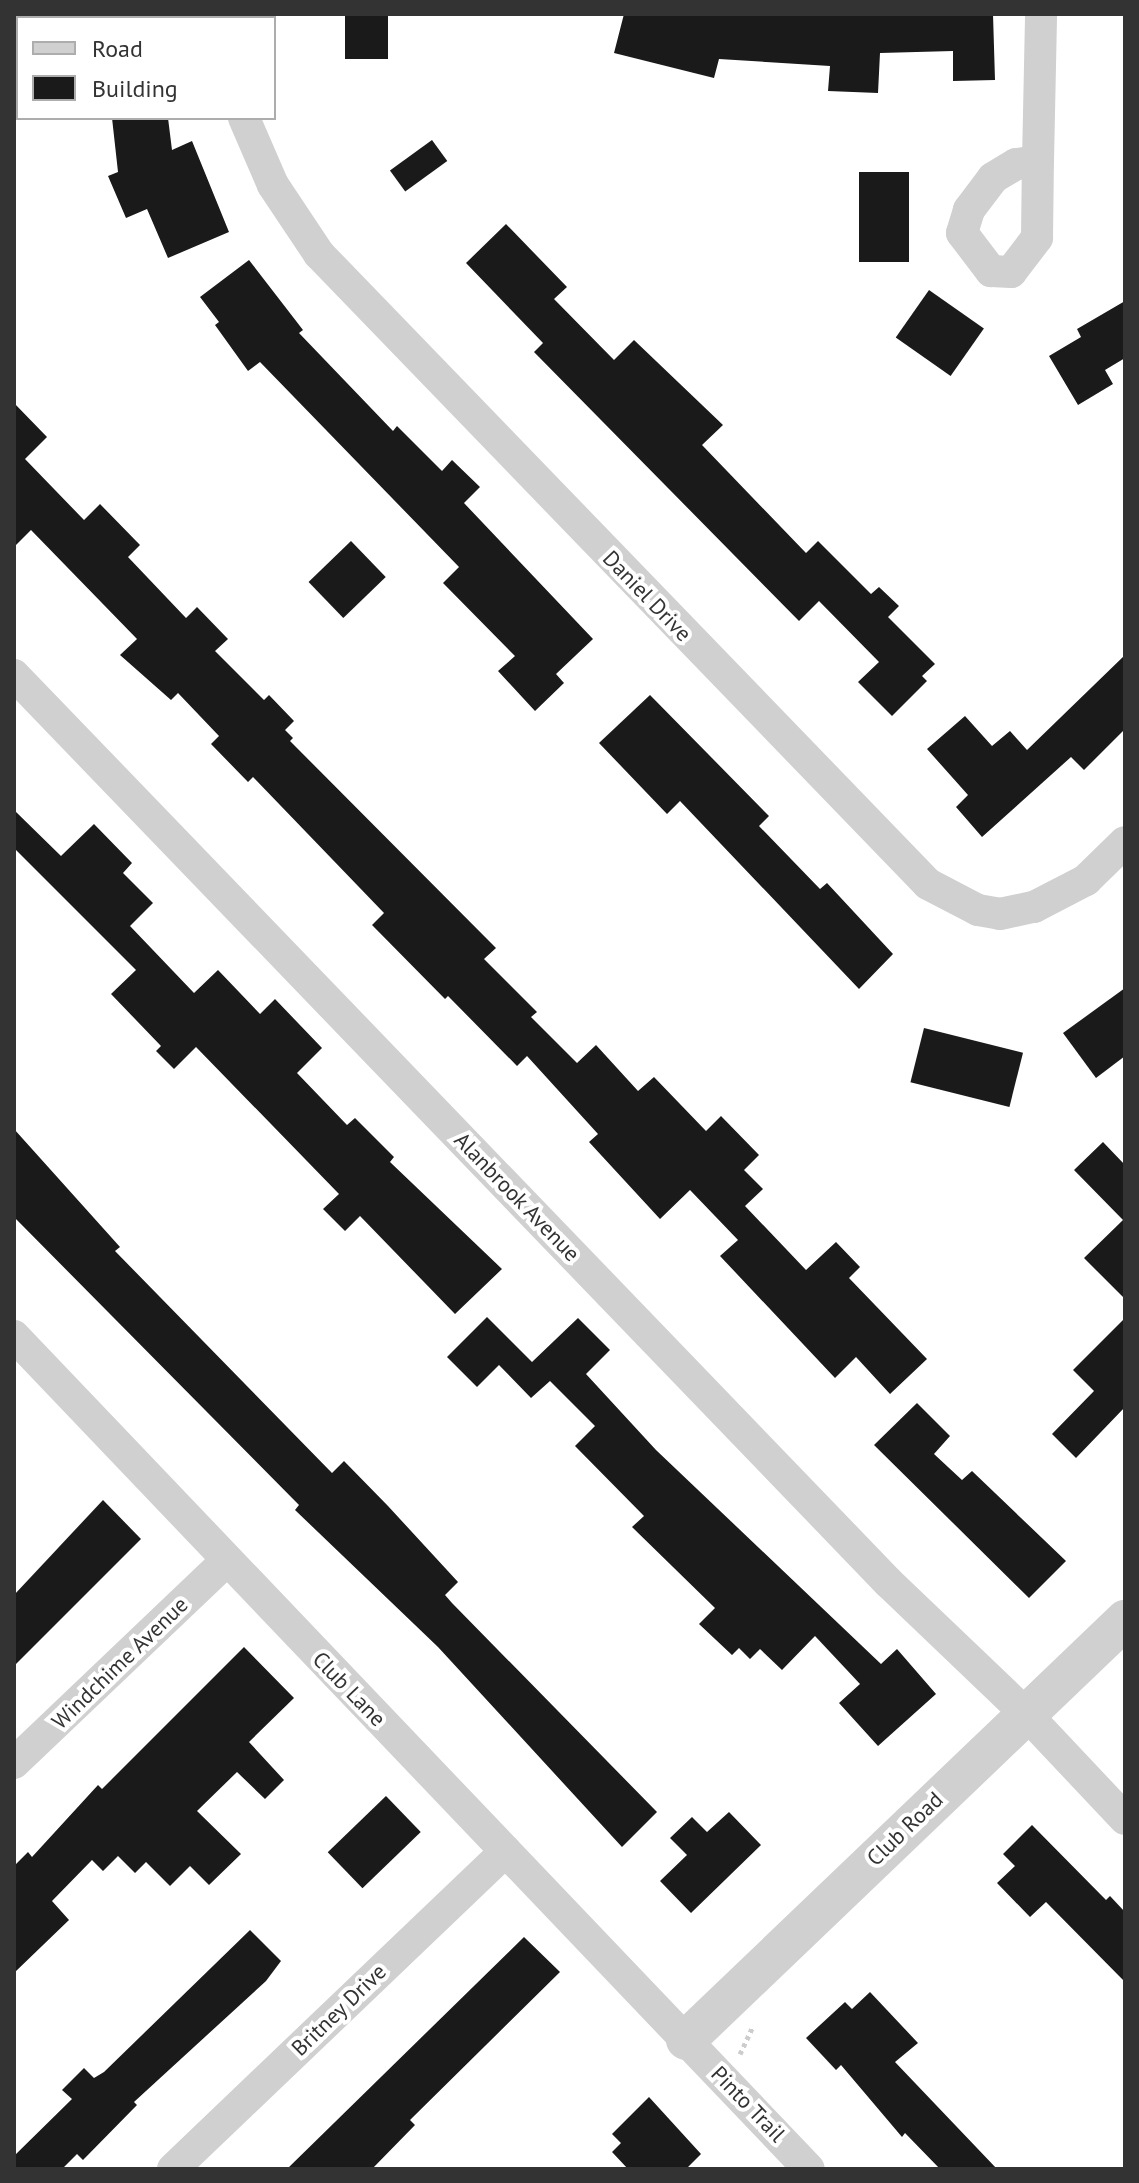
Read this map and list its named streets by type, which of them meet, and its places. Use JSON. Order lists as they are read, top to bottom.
{
  "streets": {
    "street": [
      "Daniel Drive",
      "Alanbrook Avenue",
      "Windchime Avenue",
      "Club Lane",
      "Club Road",
      "Britney Drive",
      "Pinto Trail"
    ]
  },
  "crossings": [
    ["Alanbrook Avenue", "Club Road"],
    ["Windchime Avenue", "Club Lane"],
    ["Club Lane", "Club Road"],
    ["Club Lane", "Britney Drive"],
    ["Club Lane", "Pinto Trail"],
    ["Club Road", "Pinto Trail"]
  ],
  "legend": ["Road", "Building"]
}
